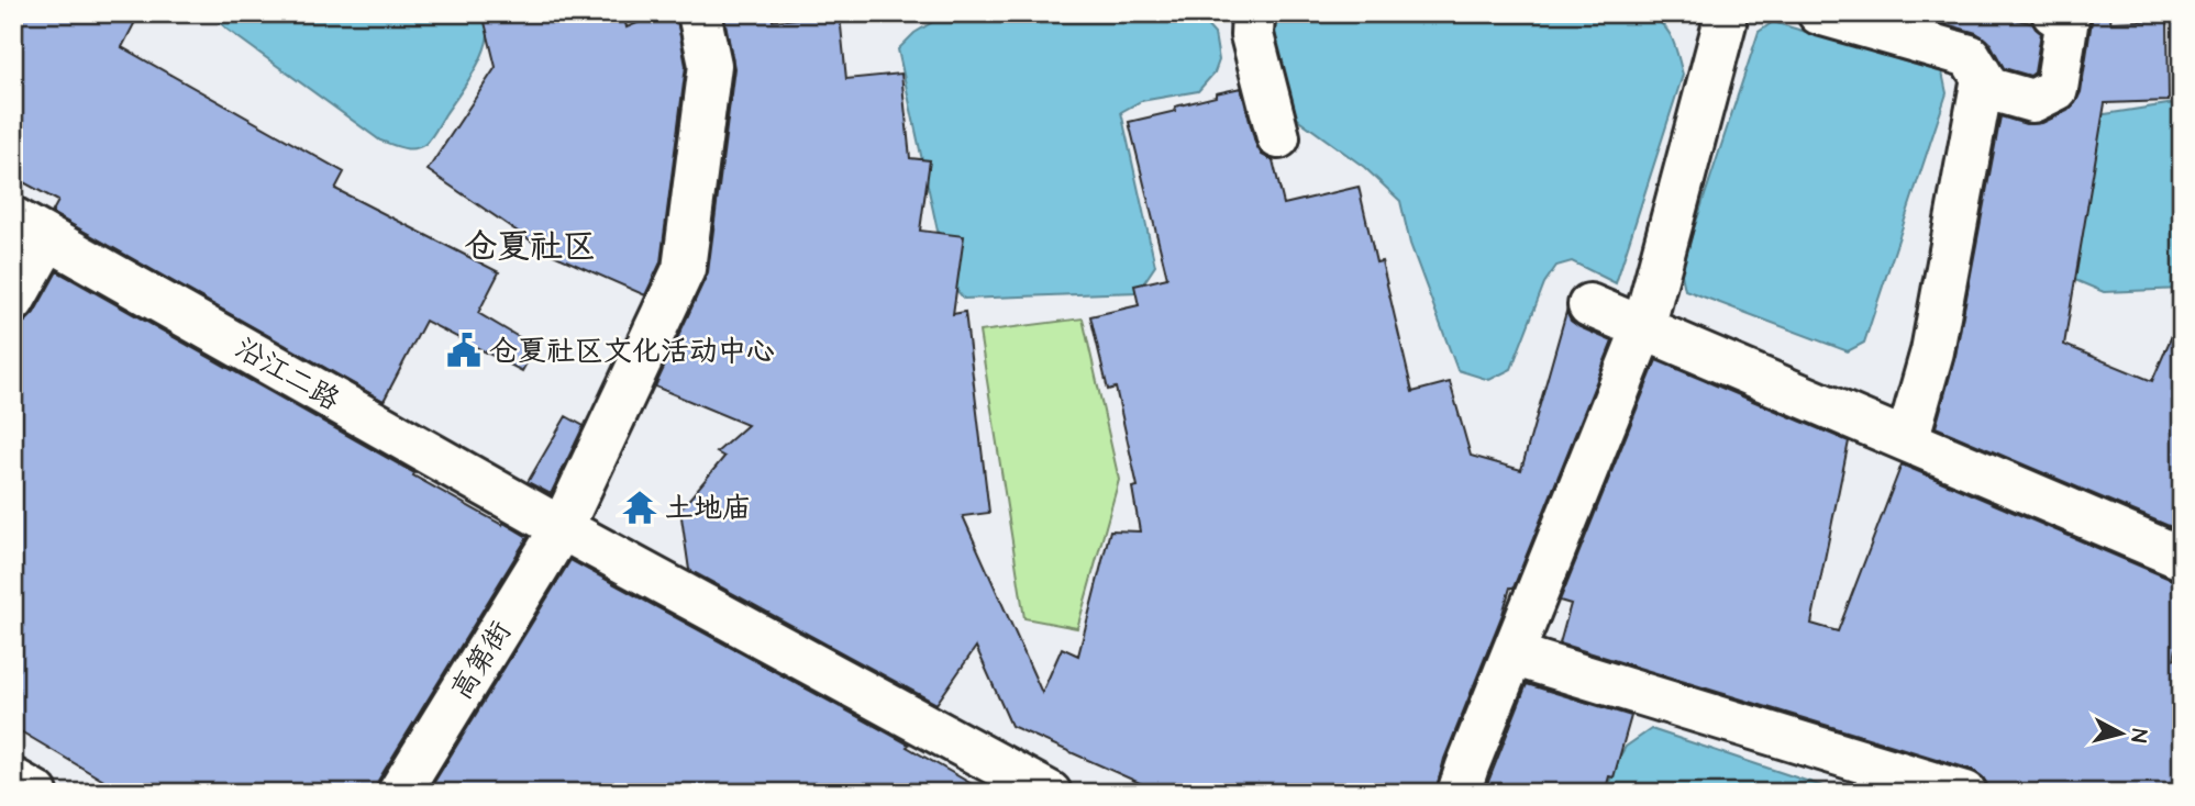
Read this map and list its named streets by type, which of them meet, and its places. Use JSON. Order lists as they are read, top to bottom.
{
  "streets": {
    "street": ["沿江二路", "高第街"]
  },
  "crossings": [
    ["沿江二路", "高第街"]
  ],
  "districts": ["仓夏社区"],
  "places": {
    "public building": ["仓夏社区文化活动中心"],
    "temple": ["土地庙"]
  },
  "north": "right"
}
